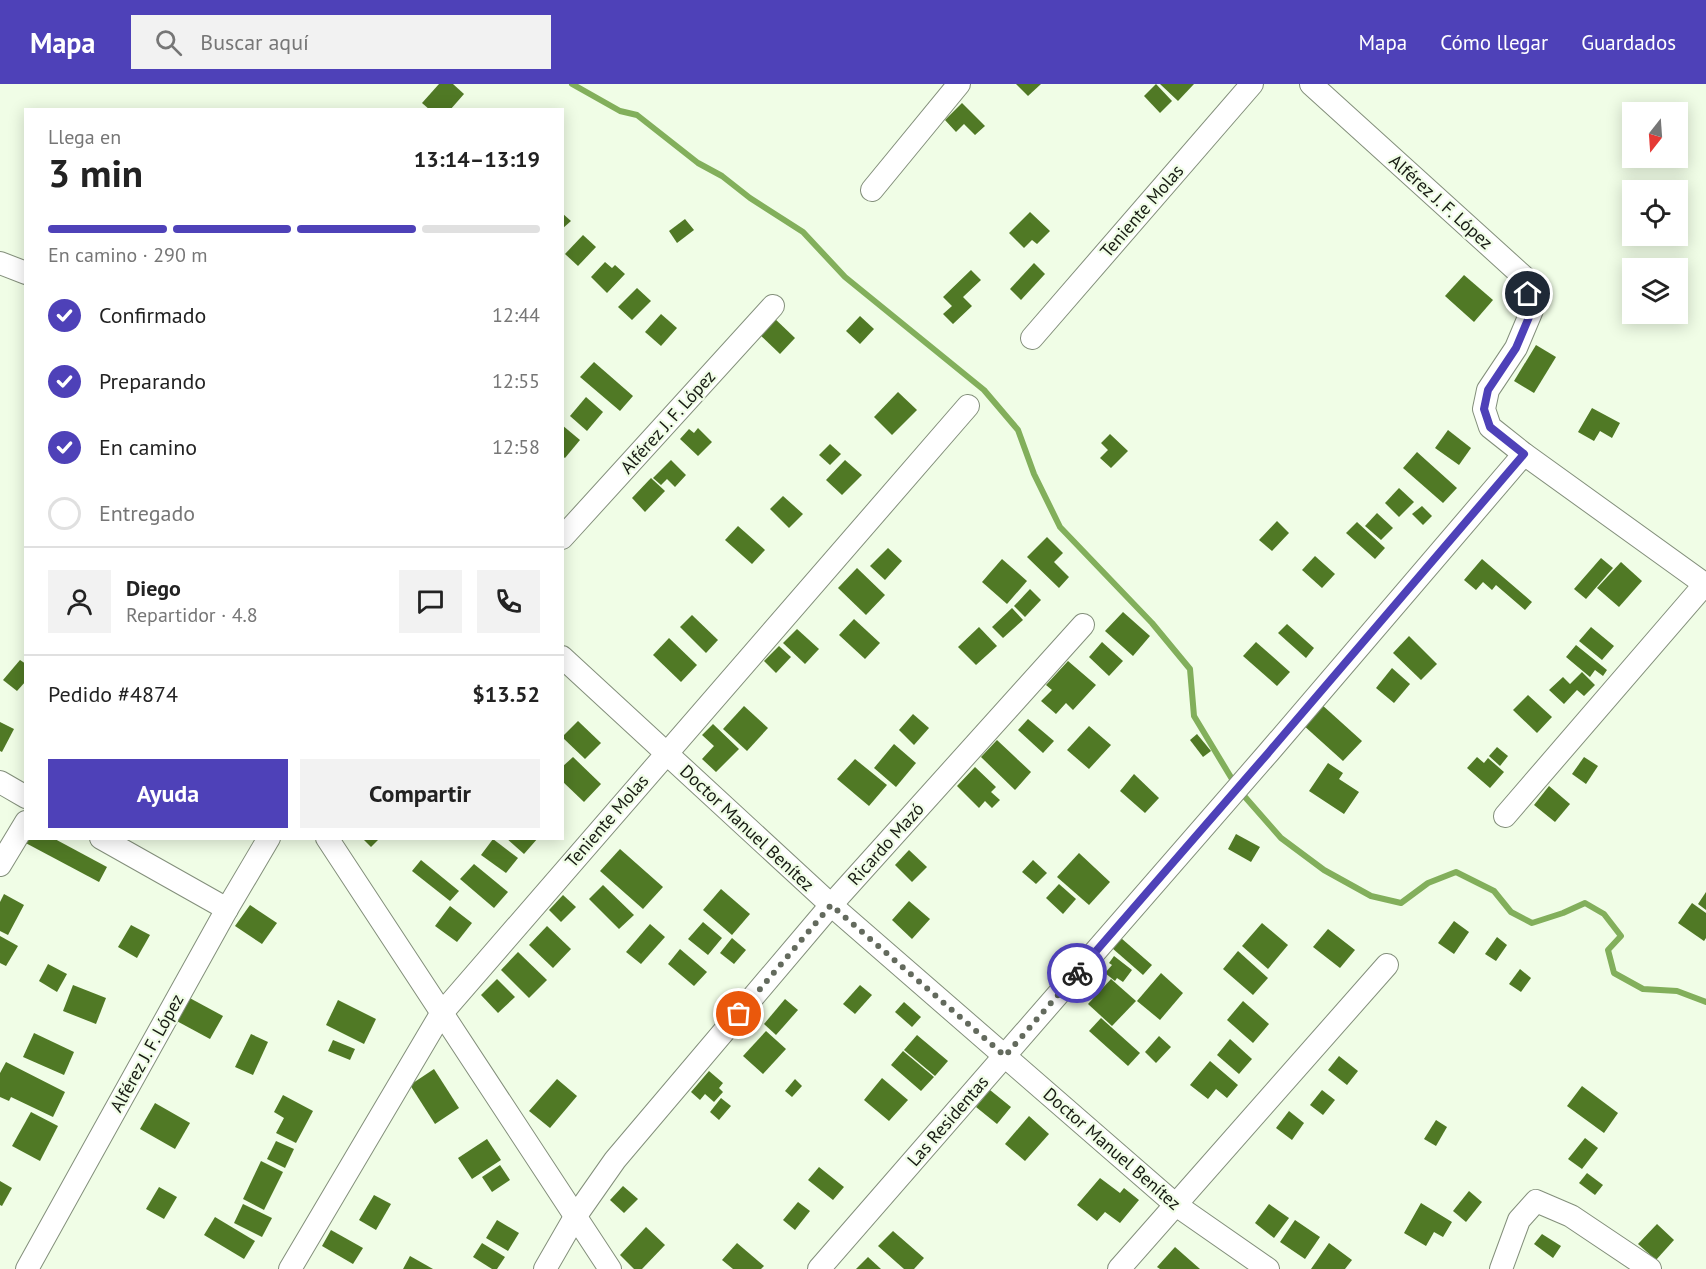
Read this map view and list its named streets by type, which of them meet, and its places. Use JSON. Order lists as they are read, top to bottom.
{
  "streets": {
    "street": [
      "Alférez J. F. López",
      "Teniente Molas",
      "Doctor Manuel Benítez",
      "Ricardo Mazó",
      "Las Residentas"
    ]
  },
  "crossings": [
    ["Alférez J. F. López", "Las Residentas"],
    ["Teniente Molas", "Doctor Manuel Benítez"],
    ["Doctor Manuel Benítez", "Ricardo Mazó"],
    ["Doctor Manuel Benítez", "Las Residentas"]
  ],
  "north": "bottom",
  "page": {
    "header": "Mapa",
    "search": "Buscar aquí",
    "nav": ["Mapa", "Cómo llegar", "Guardados"],
    "heading": ["3 min", "Llega en", "13:14–13:19"],
    "panel": [
      "Diego",
      "Repartidor · 4.8",
      "Pedido #4874",
      "$13.52"
    ],
    "bar": "En camino · 290 m",
    "list": [
      ["Confirmado", "12:44"],
      ["Preparando", "12:55"],
      ["En camino", "12:58"],
      "Entregado"
    ],
    "buttons": ["Ayuda", "Compartir"]
  }
}
